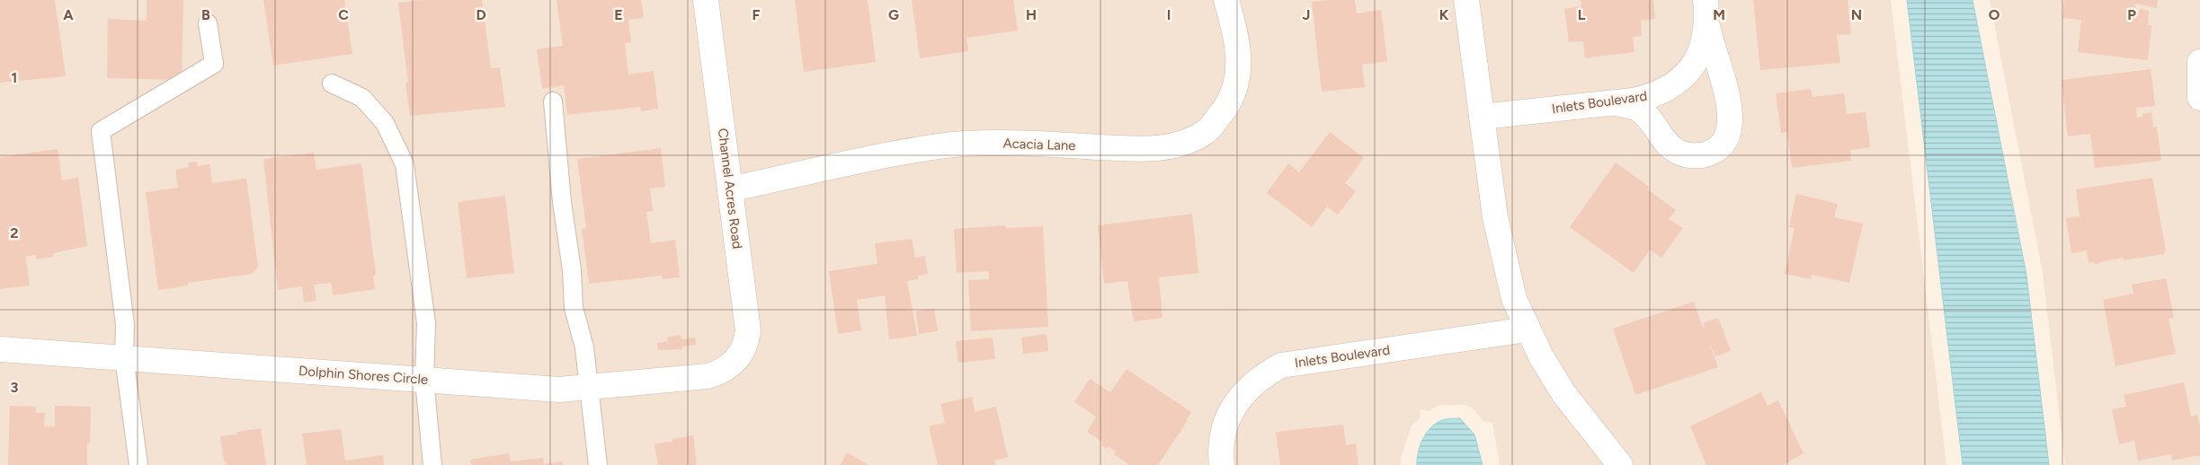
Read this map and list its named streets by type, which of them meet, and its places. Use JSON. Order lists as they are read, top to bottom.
{
  "streets": {
    "street": [
      "Inlets Boulevard",
      "Acacia Lane",
      "Channel Acres Road",
      "Dolphin Shores Circle"
    ]
  },
  "crossings": [
    ["Acacia Lane", "Channel Acres Road"],
    ["Channel Acres Road", "Dolphin Shores Circle"]
  ],
  "grid": {
    "columns": [
      "A",
      "B",
      "C",
      "D",
      "E",
      "F",
      "G",
      "H",
      "I",
      "J",
      "K",
      "L",
      "M",
      "N",
      "O",
      "P"
    ],
    "rows": ["1", "2", "3"]
  }
}
